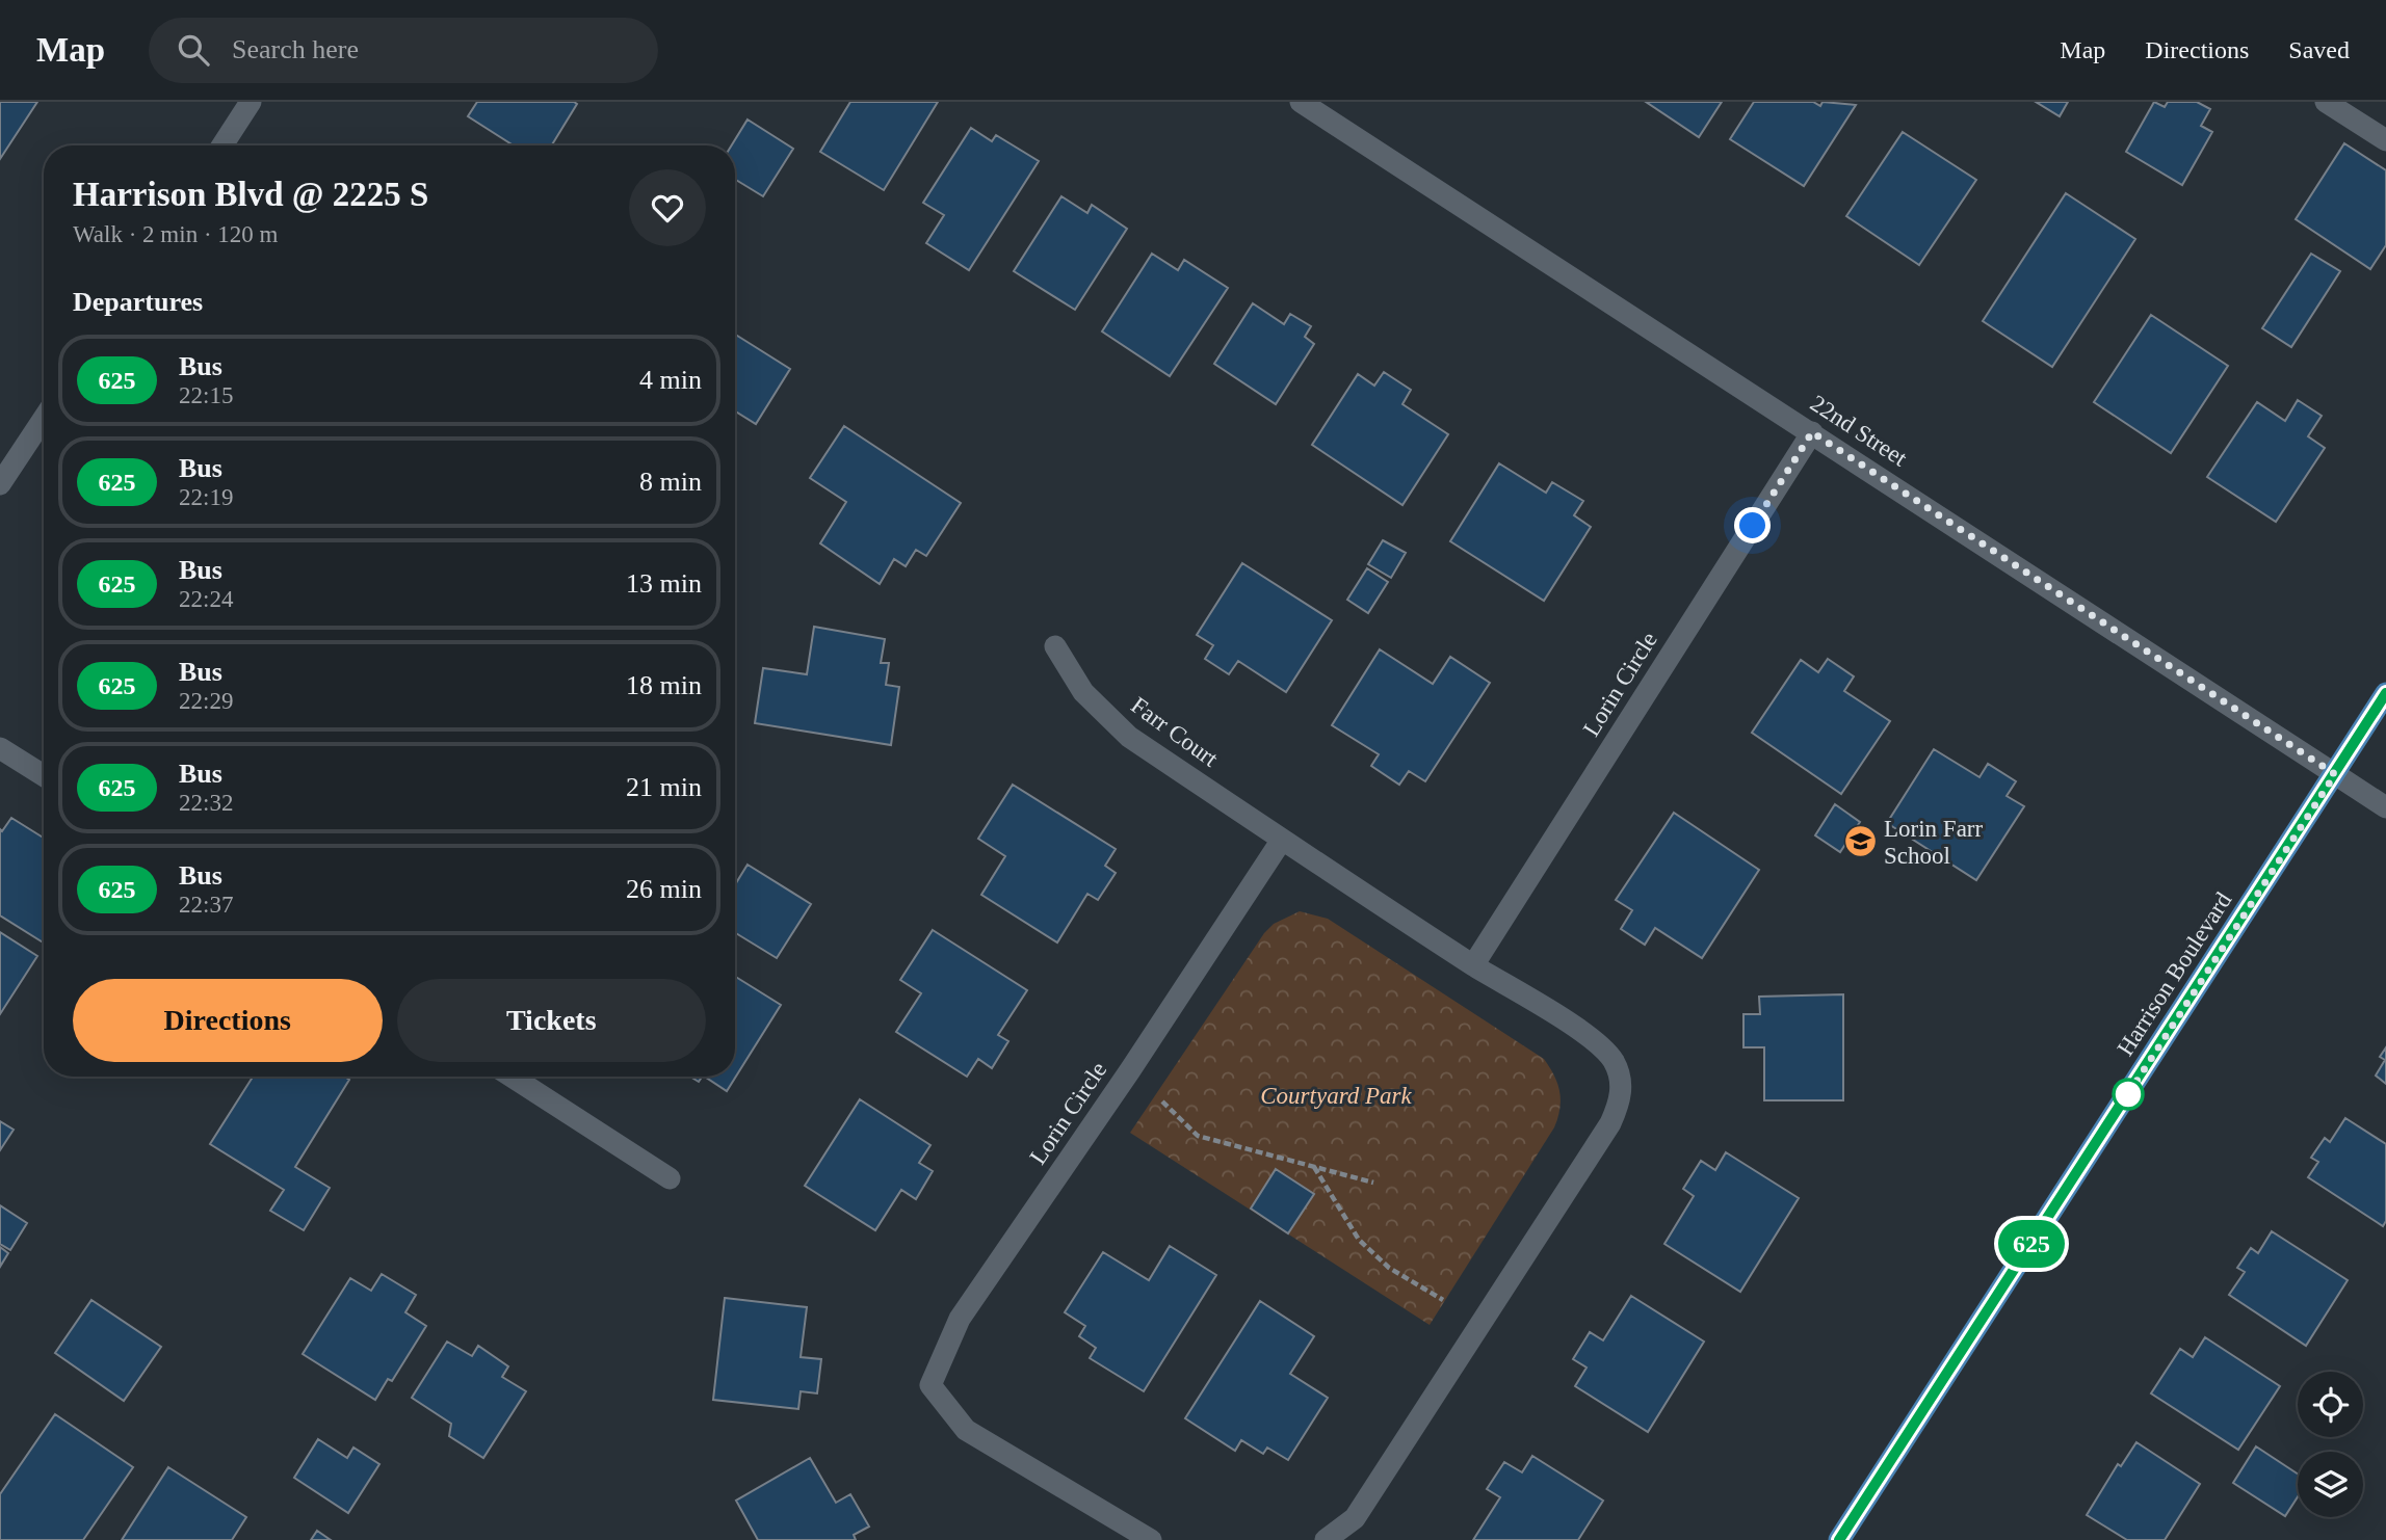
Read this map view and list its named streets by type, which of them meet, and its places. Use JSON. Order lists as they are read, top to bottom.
{
  "streets": {
    "main road": ["Harrison Boulevard"],
    "street": ["22nd Street", "Lorin Circle", "Farr Court"]
  },
  "crossings": [
    ["22nd Street", "Lorin Circle"],
    ["22nd Street", "Harrison Boulevard"],
    ["Lorin Circle", "Farr Court"]
  ],
  "parks": ["Courtyard Park"],
  "places": {
    "school or university": ["Lorin Farr School"]
  },
  "lines": ["bus line 625"],
  "page": {
    "header": "Map",
    "search": "Search here",
    "nav": ["Map", "Directions", "Saved"],
    "on_map": "625",
    "heading": [
      ["Harrison Blvd @ 2225 S", "Walk · 2 min · 120 m"],
      "Departures"
    ],
    "list": [
      {
        "mark": "625",
        "name": "Bus",
        "note": "22:15",
        "value": "4 min"
      },
      {
        "mark": "625",
        "name": "Bus",
        "note": "22:19",
        "value": "8 min"
      },
      {
        "mark": "625",
        "name": "Bus",
        "note": "22:24",
        "value": "13 min"
      },
      {
        "mark": "625",
        "name": "Bus",
        "note": "22:29",
        "value": "18 min"
      },
      {
        "mark": "625",
        "name": "Bus",
        "note": "22:32",
        "value": "21 min"
      },
      {
        "mark": "625",
        "name": "Bus",
        "note": "22:37",
        "value": "26 min"
      }
    ],
    "buttons": ["Directions", "Tickets"]
  }
}
